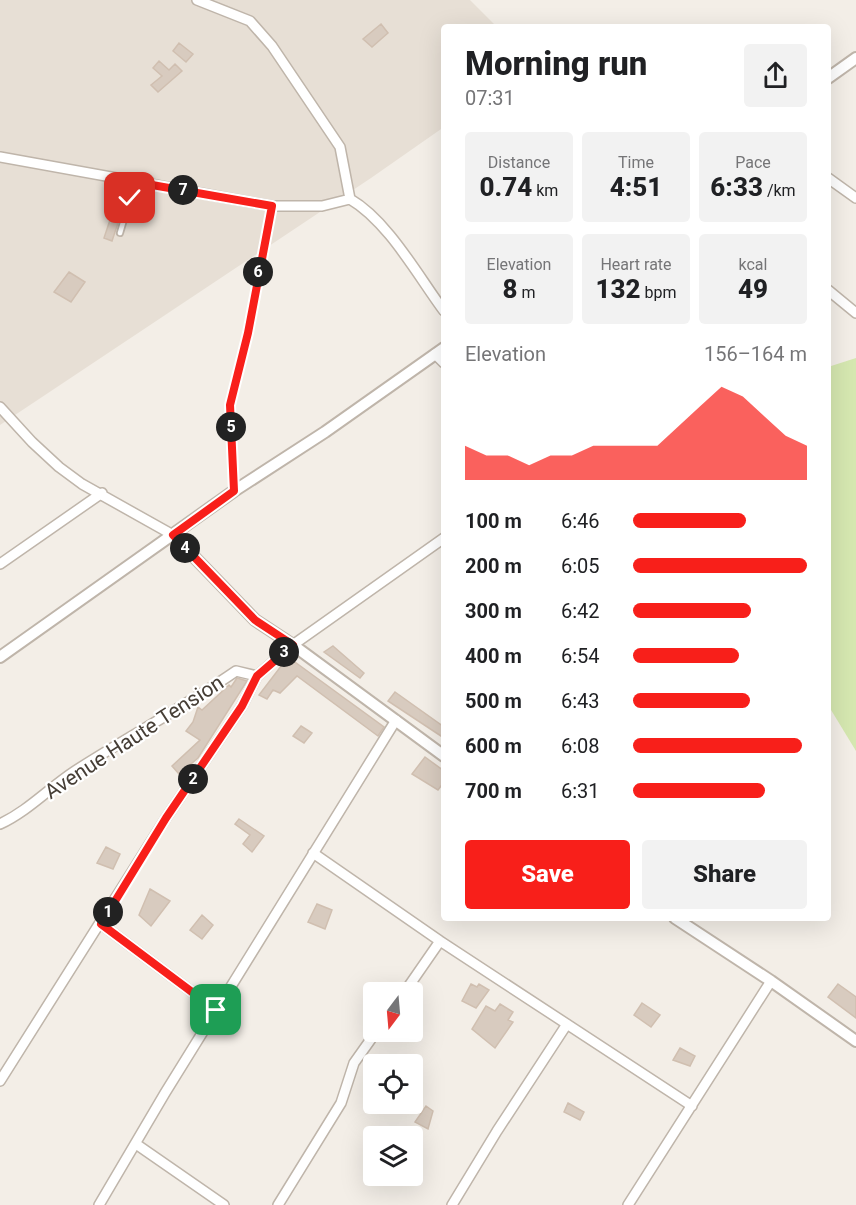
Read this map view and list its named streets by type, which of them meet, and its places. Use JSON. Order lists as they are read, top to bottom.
{
  "streets": {
    "street": ["Avenue Haute Tension"]
  },
  "north": "bottom",
  "page": {
    "heading": ["Morning run", "07:31"],
    "stats": [
      ["Distance", "0.74 km"],
      ["Time", "4:51"],
      ["Pace", "6:33 /km"],
      ["Elevation", "8 m"],
      ["Heart rate", "132 bpm"],
      ["kcal", "49"]
    ],
    "pins": [
      "7",
      "6",
      "5",
      "4",
      "3",
      "2",
      "1"
    ],
    "chart": ["Elevation", "156–164 m"],
    "list": [
      {
        "name": "100 m",
        "note": "6:46"
      },
      {
        "name": "200 m",
        "note": "6:05"
      },
      {
        "name": "300 m",
        "note": "6:42"
      },
      {
        "name": "400 m",
        "note": "6:54"
      },
      {
        "name": "500 m",
        "note": "6:43"
      },
      {
        "name": "600 m",
        "note": "6:08"
      },
      {
        "name": "700 m",
        "note": "6:31"
      }
    ],
    "buttons": ["Save", "Share"]
  }
}
